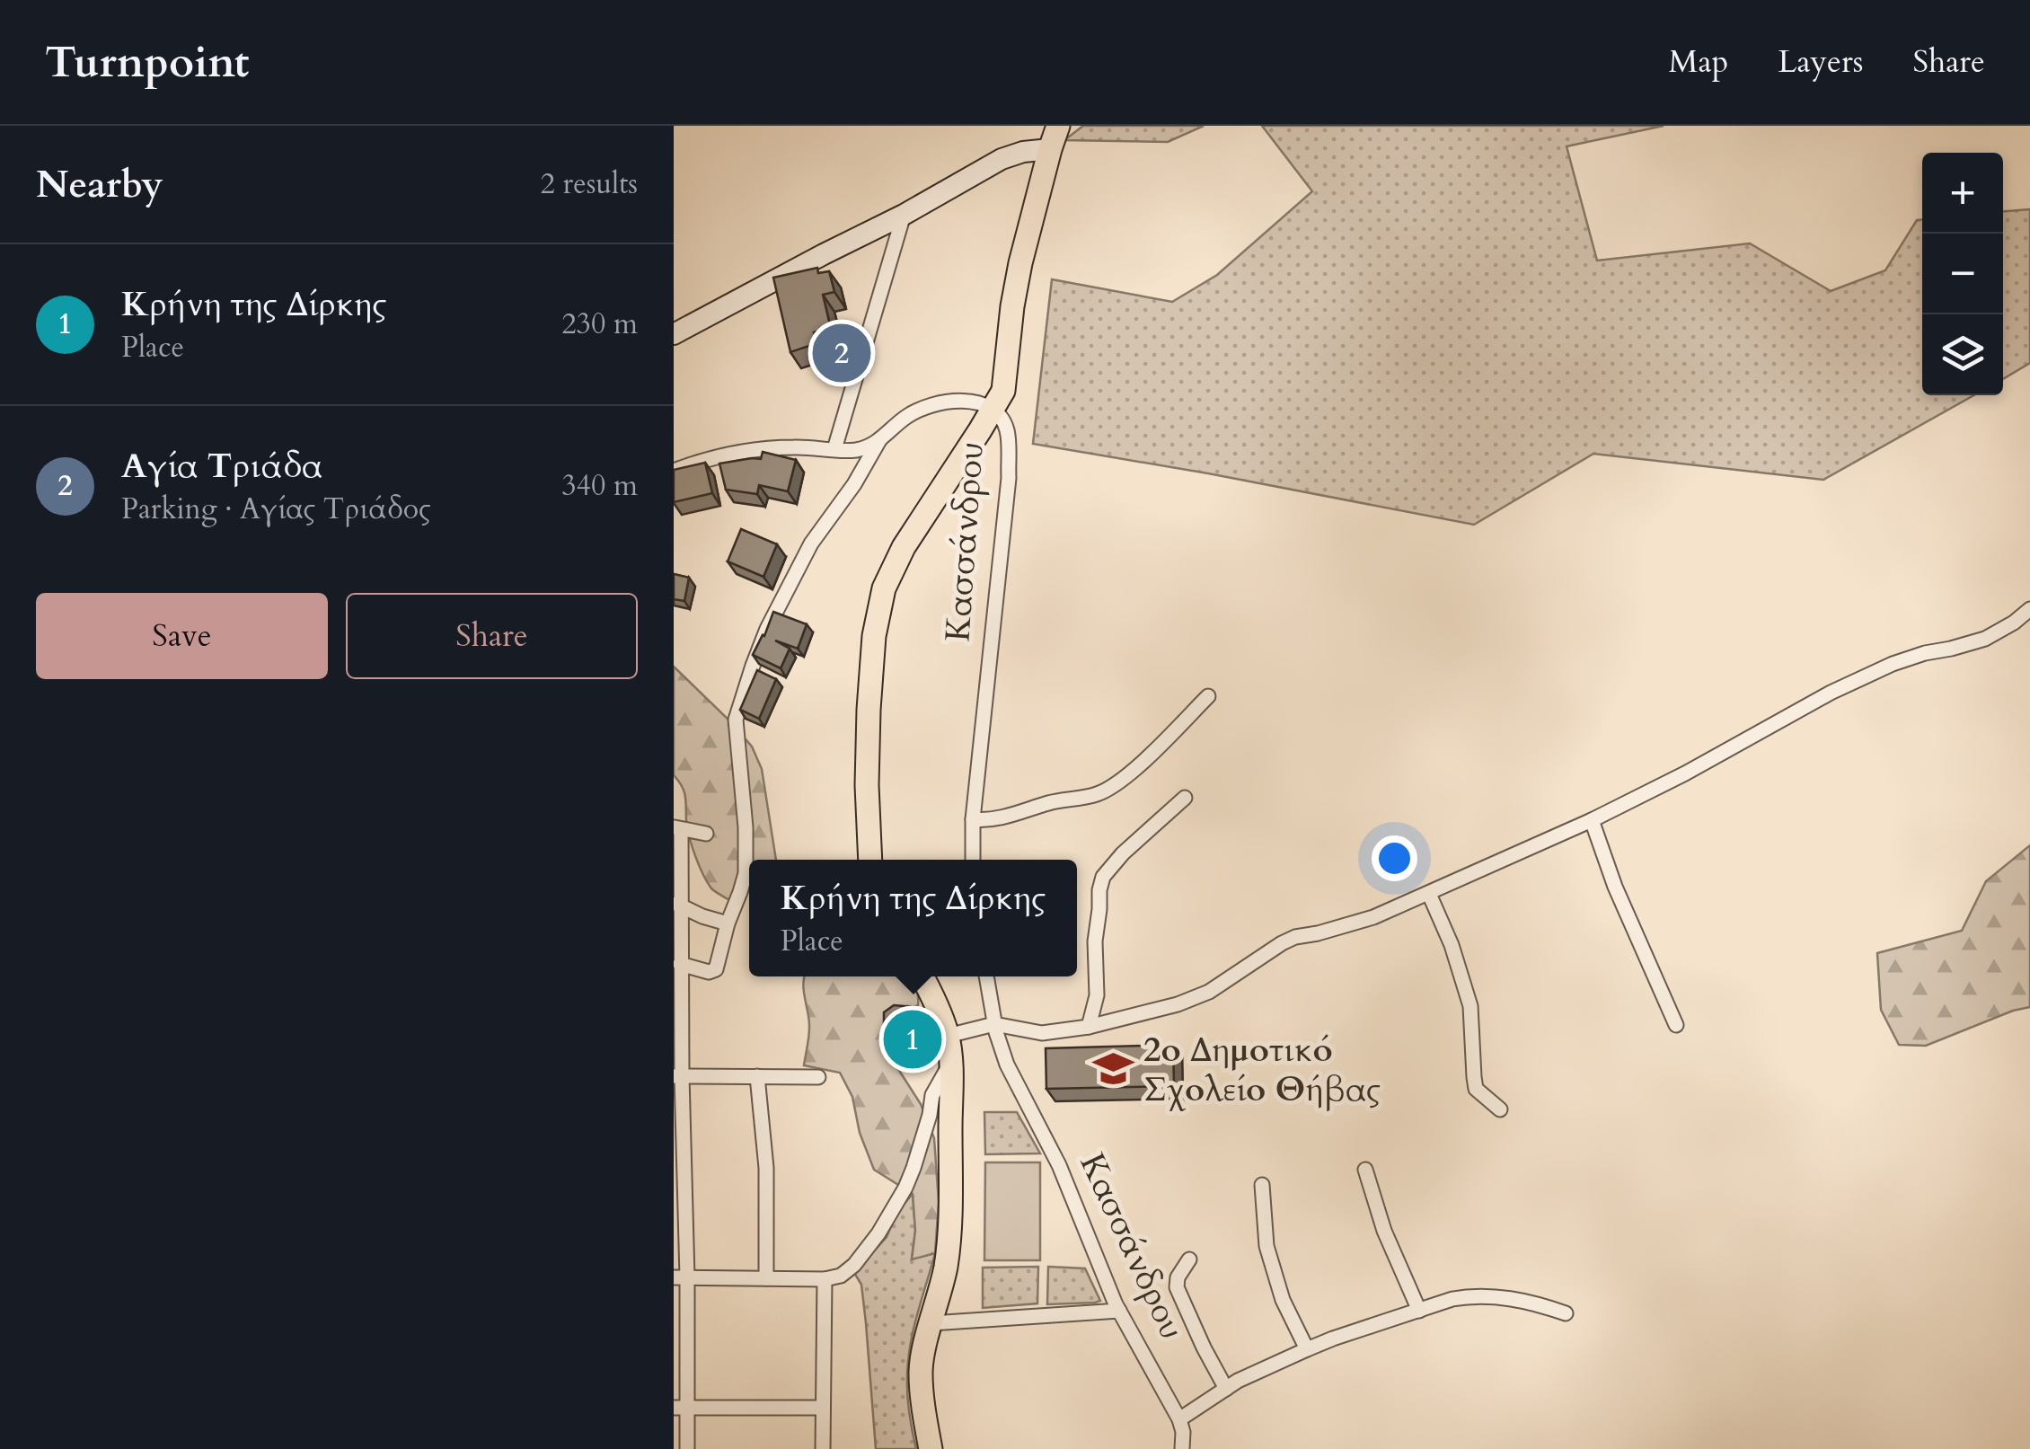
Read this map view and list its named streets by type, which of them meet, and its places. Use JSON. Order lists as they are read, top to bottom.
{
  "streets": {
    "main road": ["Κασσάνδρου"]
  },
  "places": {
    "school or university": ["2ο Δημοτικό Σχολείο Θήβας"]
  },
  "page": {
    "header": "Turnpoint",
    "nav": ["Map", "Layers", "Share"],
    "heading": ["Nearby", "2 results"],
    "map_buttons": ["+", "−"],
    "list": [
      {
        "mark": "1",
        "name": "Κρήνη της Δίρκης",
        "note": "Place",
        "value": "230 m"
      },
      {
        "mark": "2",
        "name": "Αγία Τριάδα",
        "note": "Parking · Αγίας Τριάδος",
        "value": "340 m"
      }
    ],
    "pins": ["2", "1"],
    "buttons": ["Save", "Share"],
    "popup": ["Κρήνη της Δίρκης", "Place"]
  }
}
